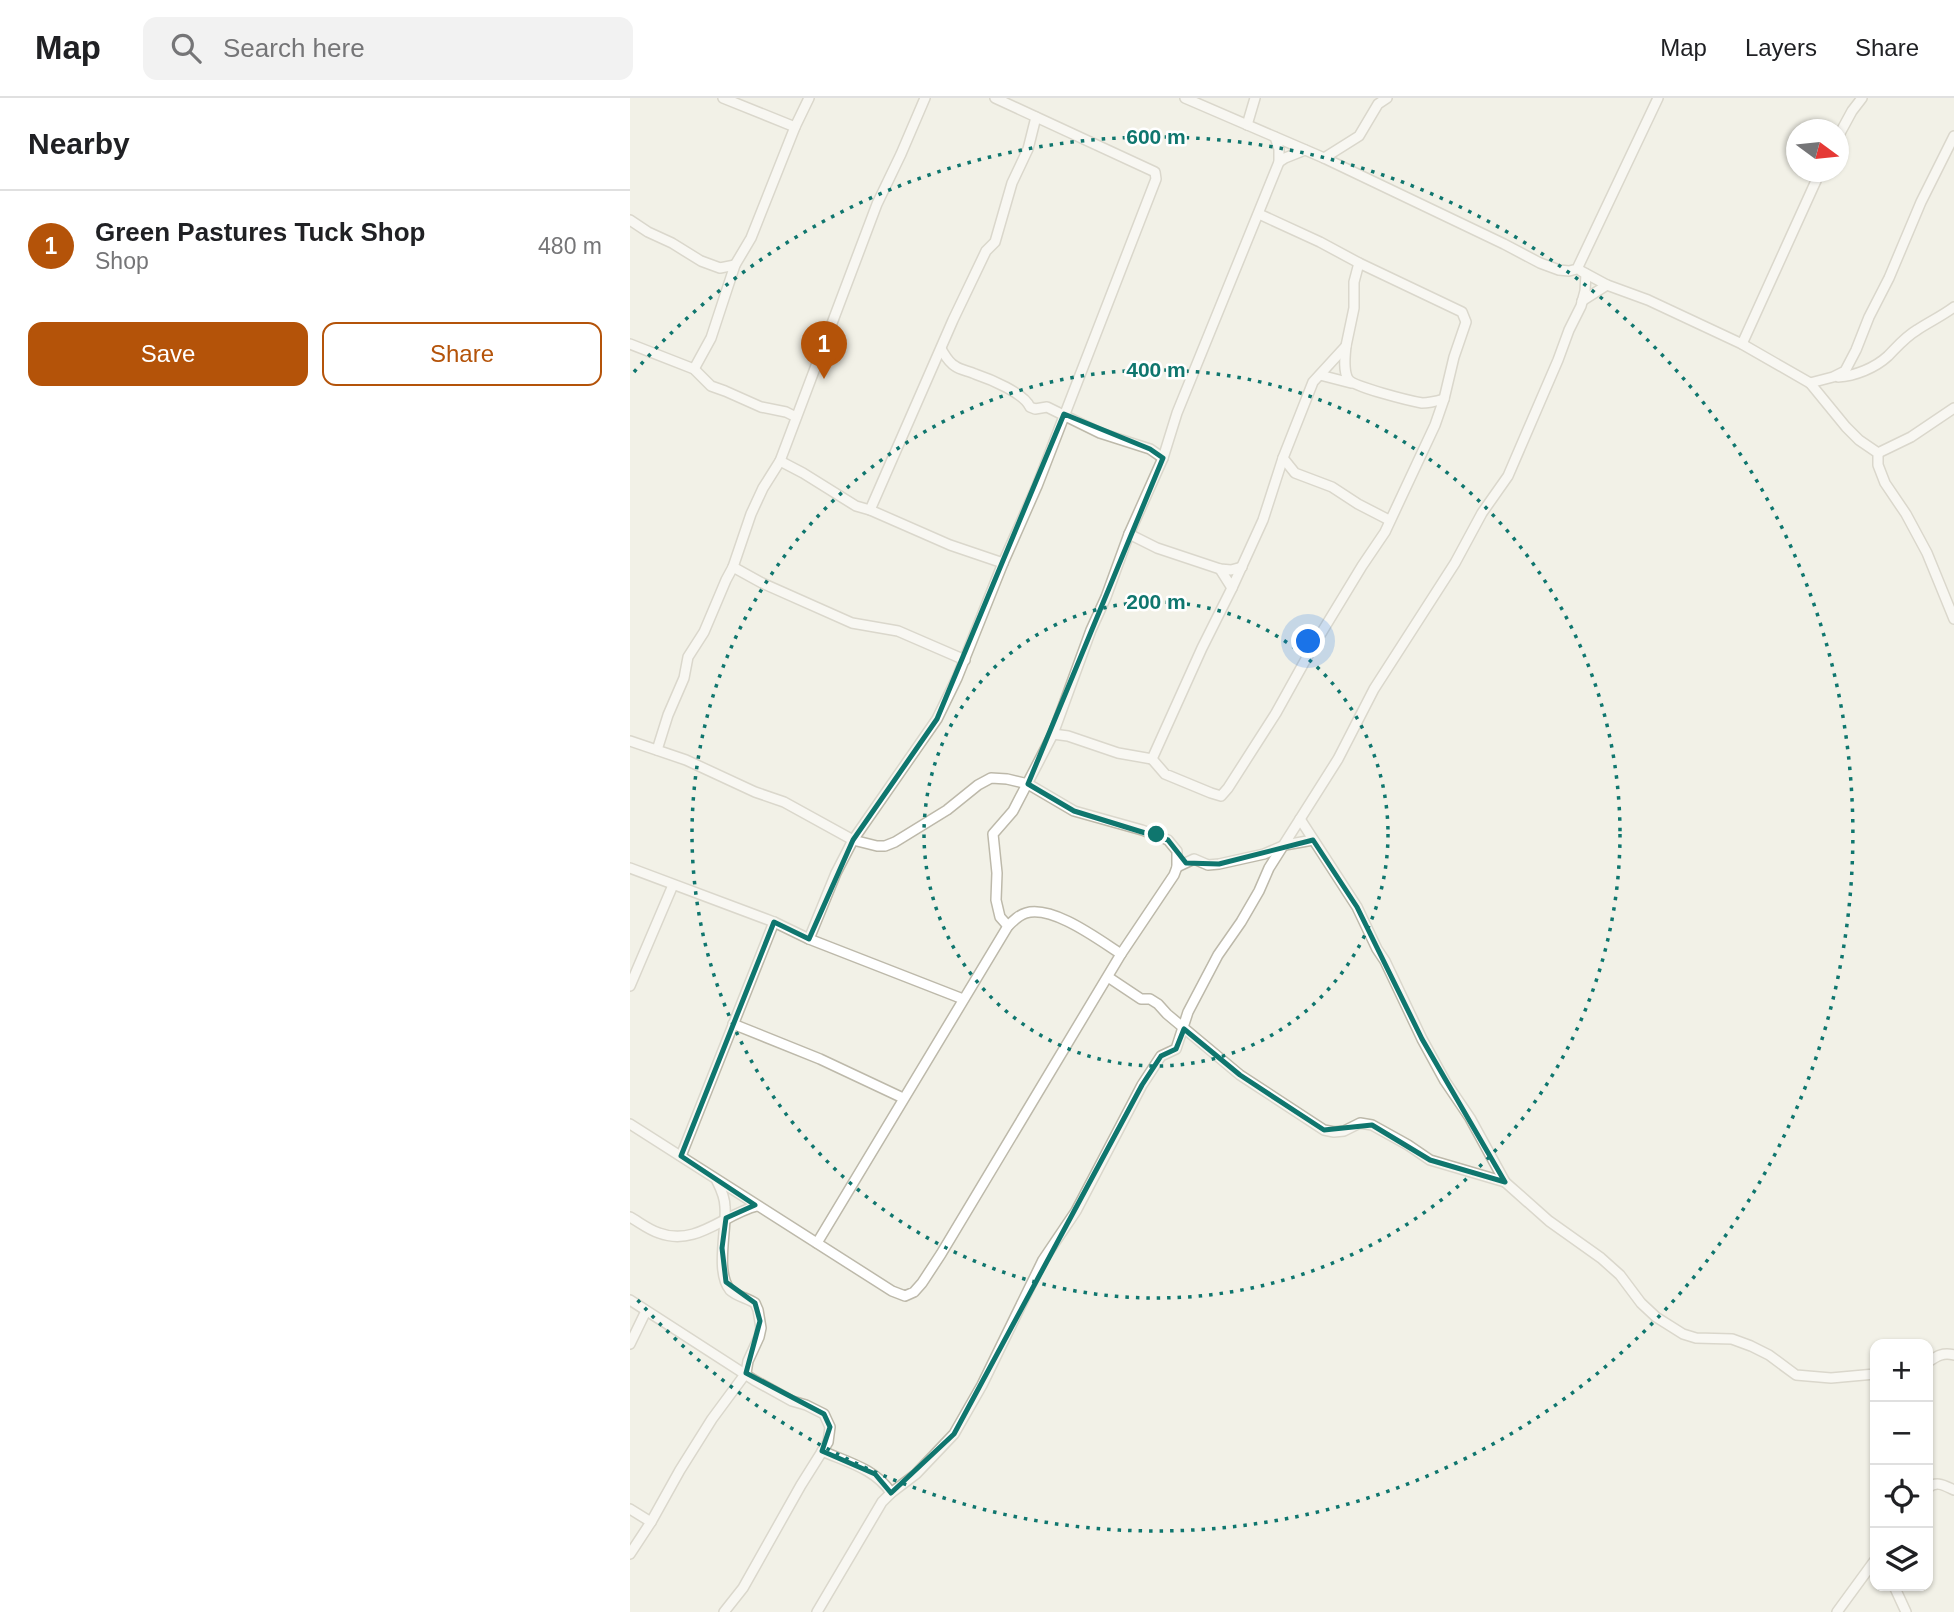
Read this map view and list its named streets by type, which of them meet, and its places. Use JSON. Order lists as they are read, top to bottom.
{
  "north": "right",
  "page": {
    "header": "Map",
    "search": "Search here",
    "nav": ["Map", "Layers", "Share"],
    "heading": "Nearby",
    "list": [
      {
        "mark": "1",
        "name": "Green Pastures Tuck Shop",
        "note": "Shop",
        "value": "480 m"
      }
    ],
    "buttons": ["Save", "Share"],
    "pins": "1",
    "map_buttons": ["+", "−"]
  },
  "rings": ["600 m", "400 m", "200 m"]
}
